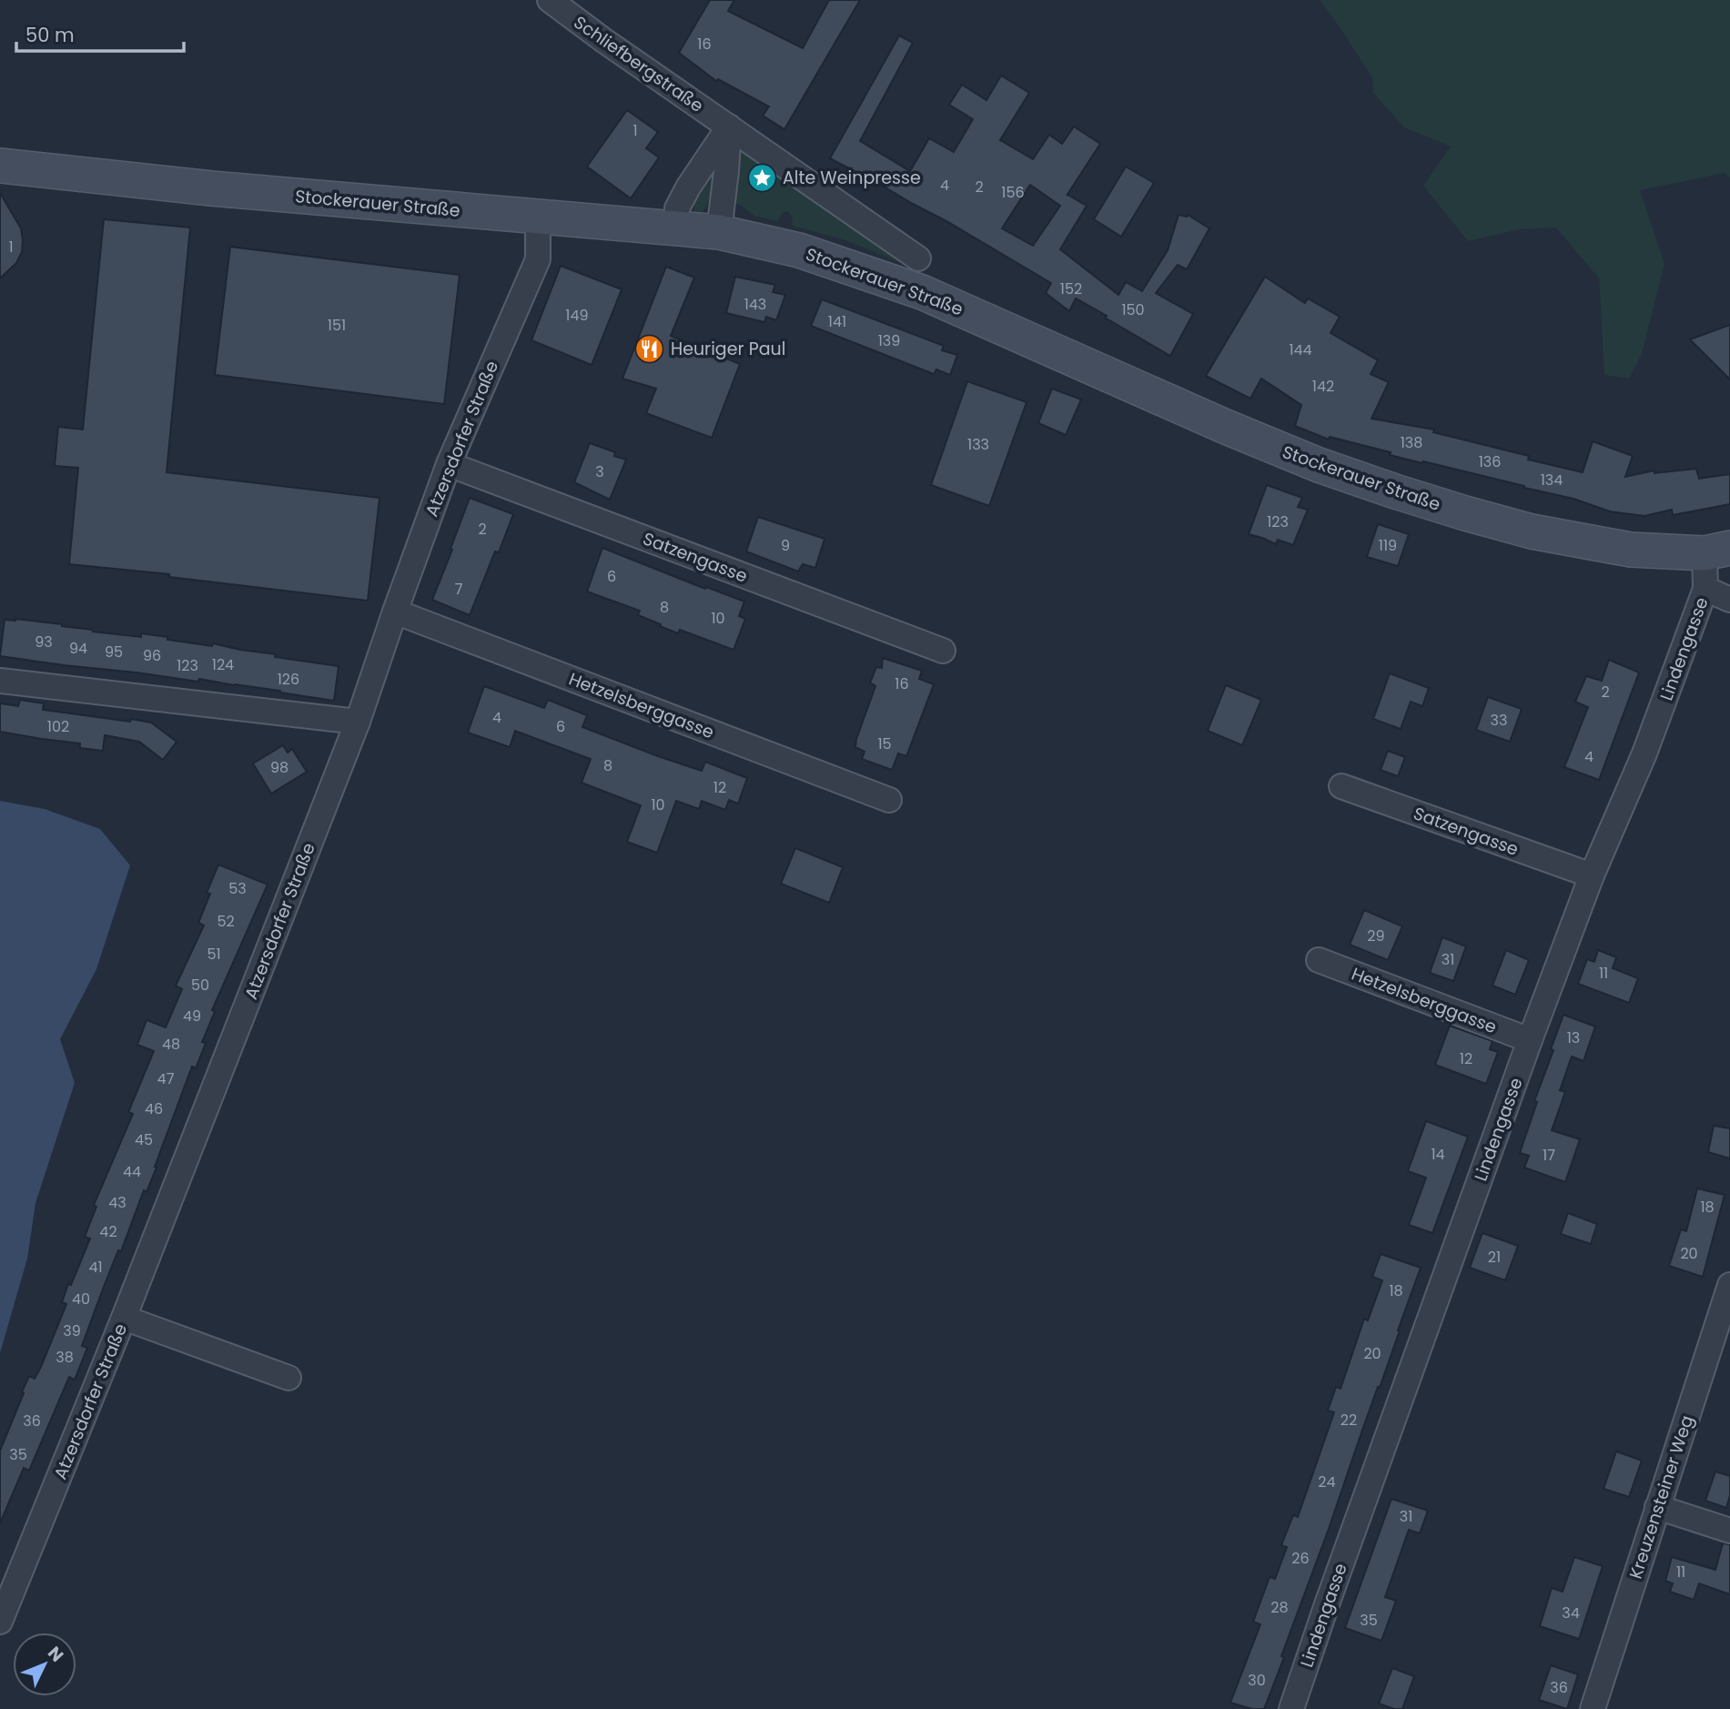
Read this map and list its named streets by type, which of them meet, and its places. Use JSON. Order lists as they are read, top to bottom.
{
  "streets": {
    "street": [
      "Schliefbergstraße",
      "Stockerauer Straße",
      "Atzersdorfer Straße",
      "Satzengasse",
      "Lindengasse",
      "Hetzelsberggasse",
      "Kreuzensteiner Weg"
    ]
  },
  "crossings": [
    ["Stockerauer Straße", "Atzersdorfer Straße"],
    ["Stockerauer Straße", "Lindengasse"],
    ["Atzersdorfer Straße", "Satzengasse"],
    ["Atzersdorfer Straße", "Hetzelsberggasse"],
    ["Satzengasse", "Lindengasse"],
    ["Lindengasse", "Hetzelsberggasse"]
  ],
  "places": {
    "place": ["Alte Weinpresse"],
    "restaurant": ["Heuriger Paul"]
  },
  "house_numbers": [
    "16",
    "1",
    "4",
    "2",
    "156",
    "1",
    "152",
    "143",
    "150",
    "149",
    "141",
    "151",
    "139",
    "144",
    "142",
    "138",
    "133",
    "136",
    "3",
    "134",
    "123",
    "2",
    "9",
    "119",
    "6",
    "7",
    "8",
    "10",
    "93",
    "94",
    "95",
    "96",
    "124",
    "123",
    "126",
    "16",
    "2",
    "4",
    "33",
    "102",
    "6",
    "15",
    "4",
    "8",
    "98",
    "12",
    "10",
    "53",
    "52",
    "29",
    "51",
    "31",
    "11",
    "50",
    "49",
    "13",
    "48",
    "12",
    "47",
    "46",
    "45",
    "14",
    "17",
    "44",
    "43",
    "18",
    "42",
    "20",
    "21",
    "41",
    "18",
    "40",
    "39",
    "20",
    "38",
    "22",
    "36",
    "35",
    "24",
    "31",
    "26",
    "11",
    "28",
    "34",
    "35",
    "30",
    "36"
  ],
  "scale_bar": "50 m",
  "north": "top right"
}
